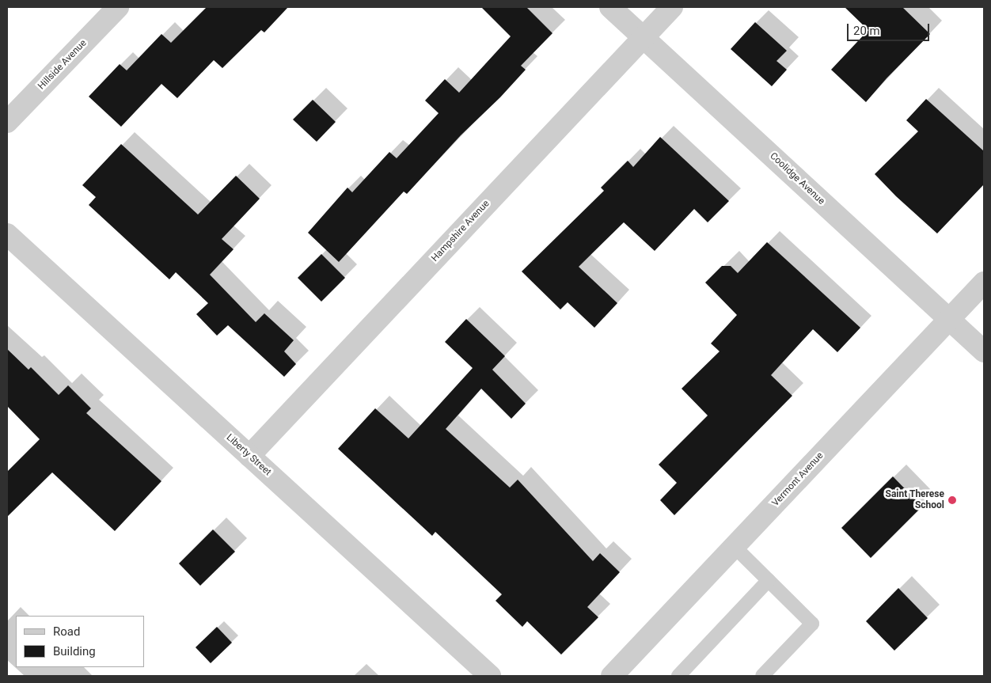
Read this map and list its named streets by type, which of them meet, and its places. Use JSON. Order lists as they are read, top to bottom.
{
  "streets": {
    "street": [
      "Hillside Avenue",
      "Coolidge Avenue",
      "Hampshire Avenue",
      "Liberty Street",
      "Vermont Avenue"
    ]
  },
  "crossings": [
    ["Coolidge Avenue", "Hampshire Avenue"],
    ["Coolidge Avenue", "Vermont Avenue"],
    ["Hampshire Avenue", "Liberty Street"]
  ],
  "places": ["Saint Therese School"],
  "legend": ["Road", "Building"],
  "scale_bar": "20 m"
}
